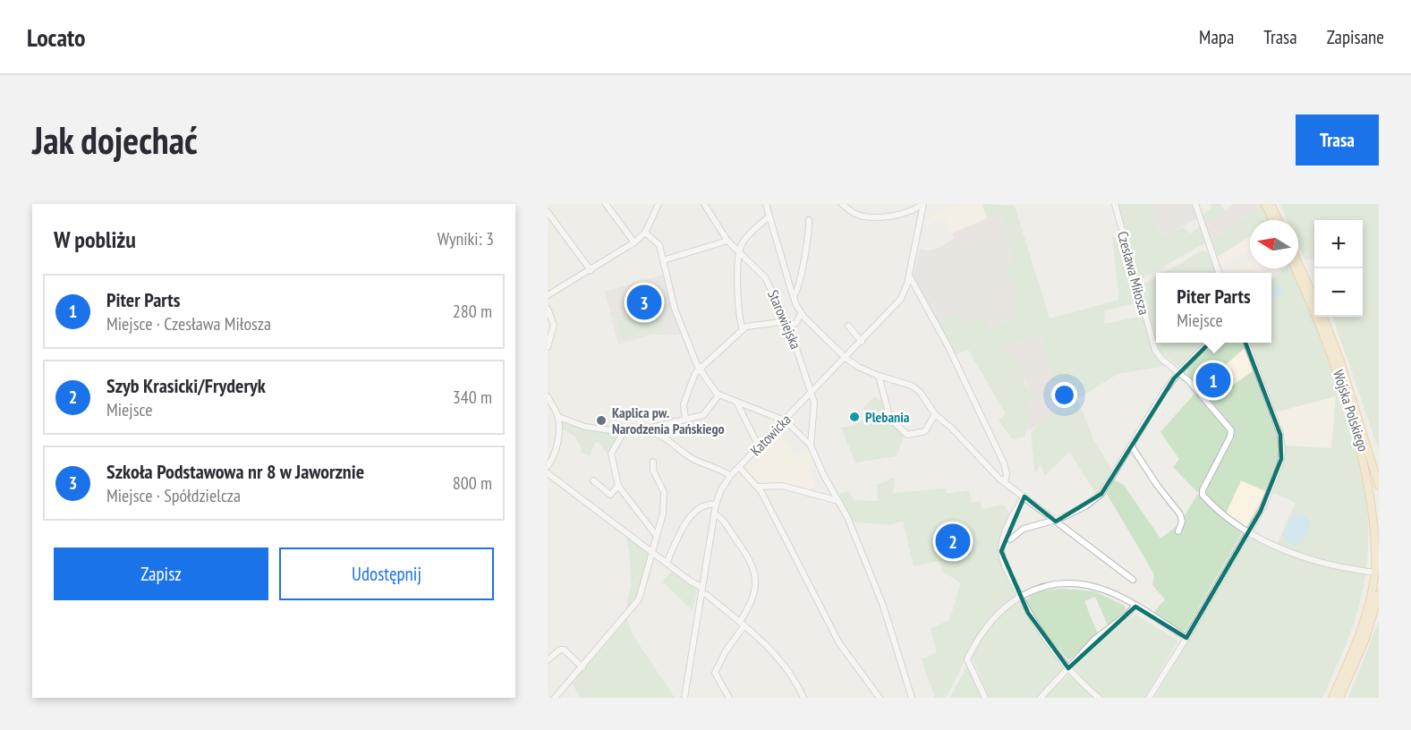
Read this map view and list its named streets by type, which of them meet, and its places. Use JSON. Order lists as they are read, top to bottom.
{
  "streets": {
    "main road": ["Wojska Polskiego"],
    "street": ["Czesława Miłosza", "Starowiejska", "Katowicka"]
  },
  "crossings": [
    ["Czesława Miłosza", "Wojska Polskiego"],
    ["Starowiejska", "Katowicka"]
  ],
  "places": ["Plebania", "Kaplica pw. Narodzenia Pańskiego"],
  "north": "left",
  "page": {
    "header": "Locato",
    "nav": ["Mapa", "Trasa", "Zapisane"],
    "buttons": [
      "Trasa",
      ["Zapisz", "Udostępnij"]
    ],
    "title": "Jak dojechać",
    "heading": ["W pobliżu", "Wyniki: 3"],
    "map_buttons": ["+", "−"],
    "popup": ["Piter Parts", "Miejsce"],
    "list": [
      {
        "mark": "1",
        "name": "Piter Parts",
        "note": "Miejsce · Czesława Miłosza",
        "value": "280 m"
      },
      {
        "mark": "2",
        "name": "Szyb Krasicki/Fryderyk",
        "note": "Miejsce",
        "value": "340 m"
      },
      {
        "mark": "3",
        "name": "Szkoła Podstawowa nr 8 w Jaworznie",
        "note": "Miejsce · Spółdzielcza",
        "value": "800 m"
      }
    ],
    "pins": ["3", "1", "2"]
  }
}
